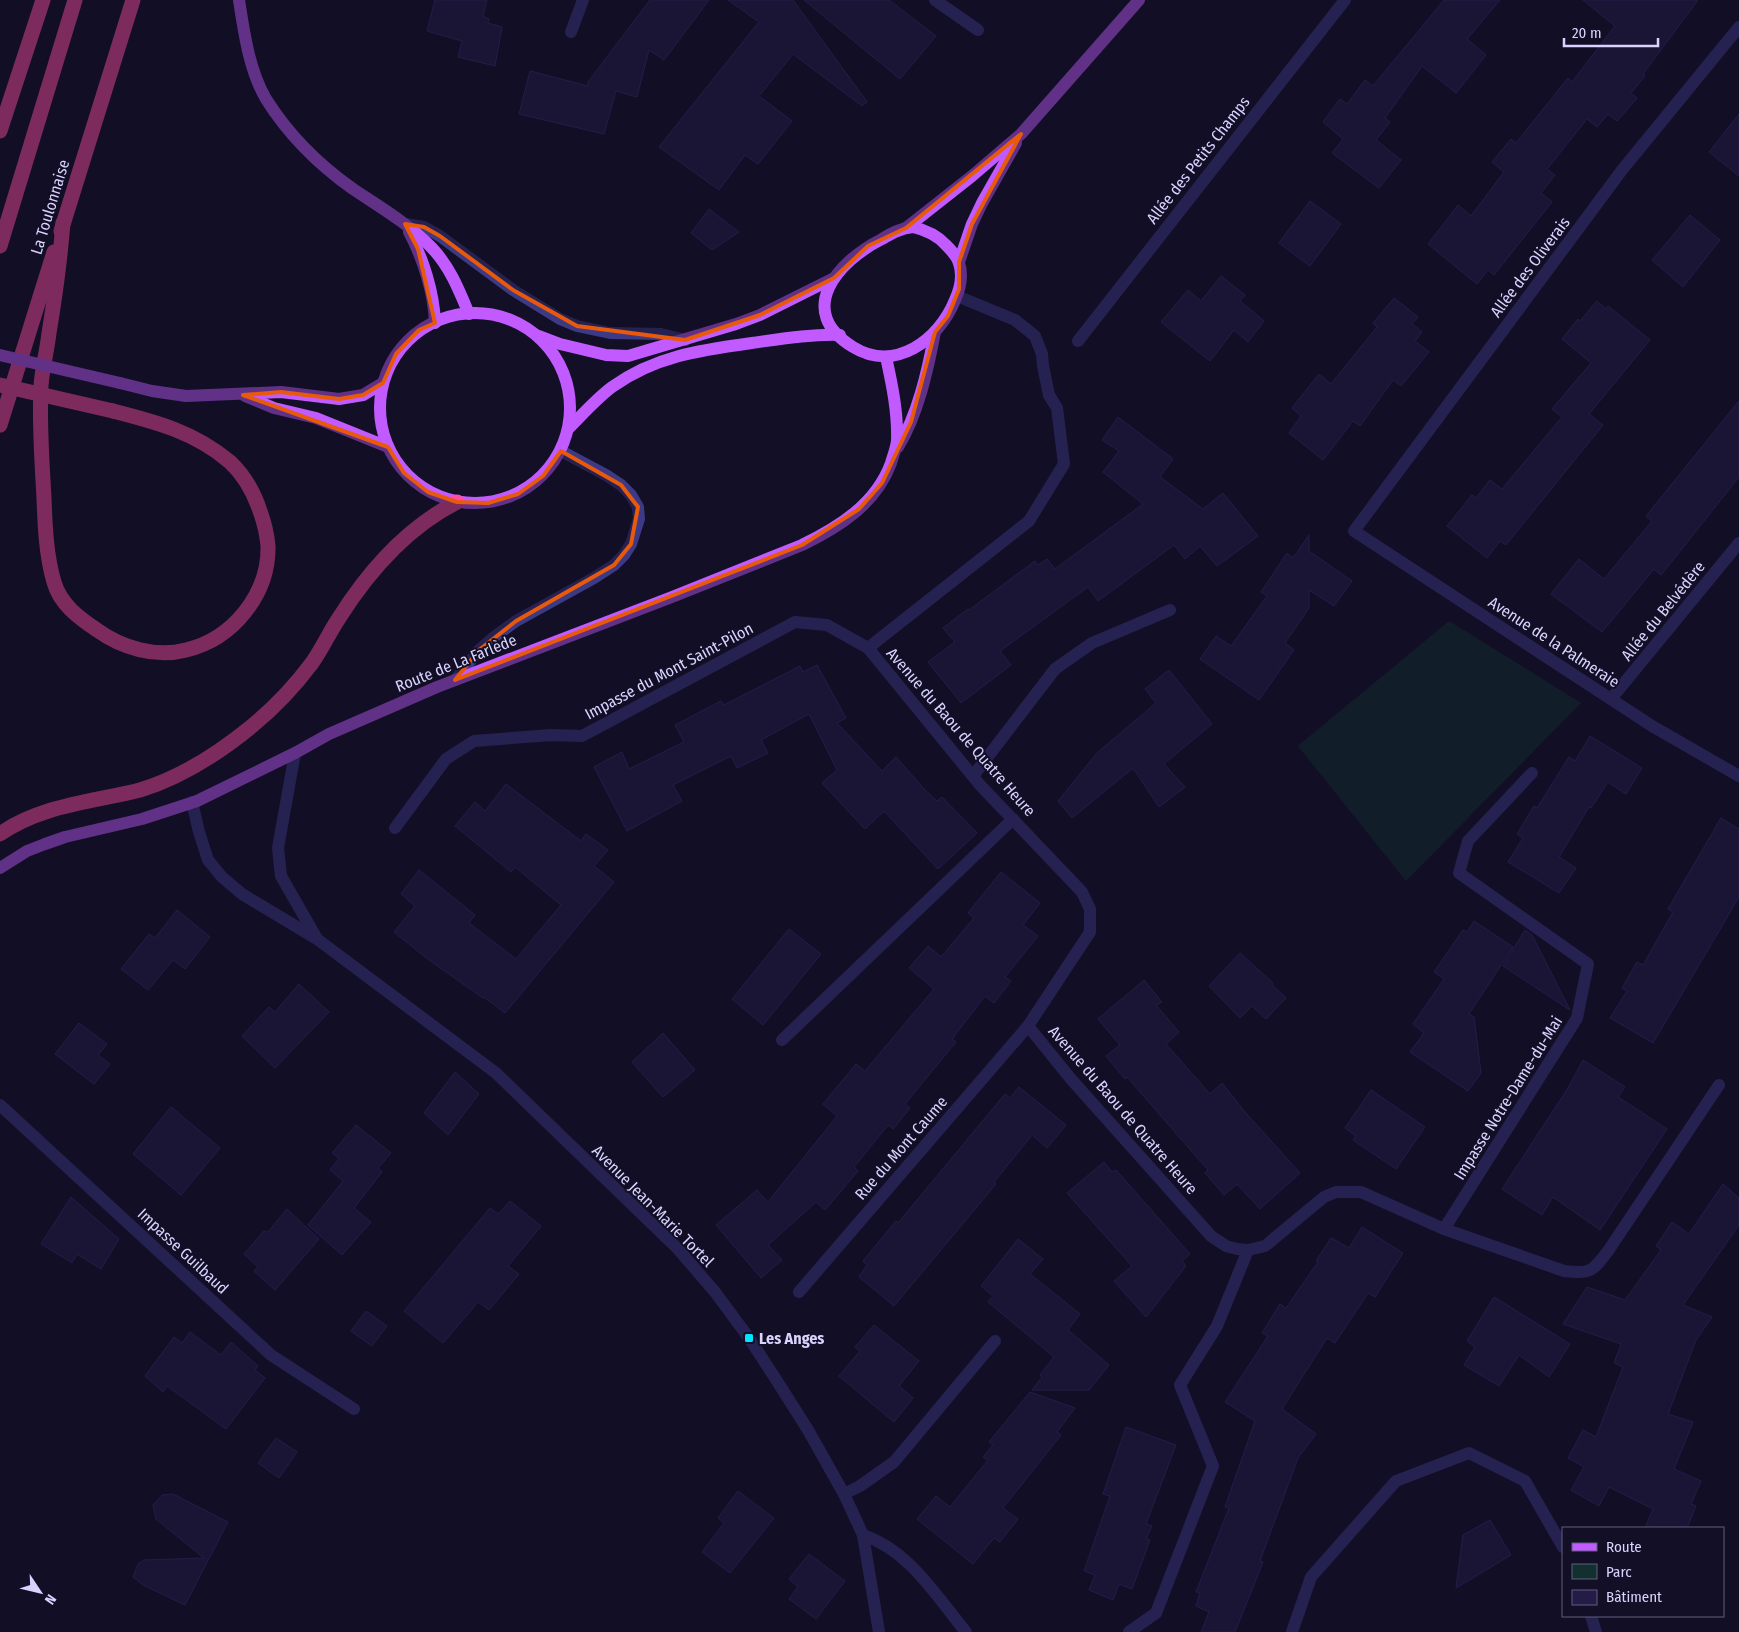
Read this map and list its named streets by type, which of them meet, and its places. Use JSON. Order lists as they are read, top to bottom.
{
  "streets": {
    "highway": ["La Toulonnaise"],
    "main road": ["Route de La Farlède"],
    "street": [
      "Allée des Petits Champs",
      "Allée des Oliverais",
      "Allée du Belvédère",
      "Avenue de la Palmeraie",
      "Impasse du Mont Saint-Pilon",
      "Avenue du Baou de Quatre Heure",
      "Impasse Notre-Dame-du-Mai",
      "Rue du Mont Caume",
      "Avenue Jean-Marie Tortel",
      "Impasse Guilbaud"
    ]
  },
  "crossings": [
    ["Allée des Oliverais", "Avenue de la Palmeraie"],
    ["Allée du Belvédère", "Avenue de la Palmeraie"],
    ["Route de La Farlède", "Avenue du Baou de Quatre Heure"],
    ["Route de La Farlède", "Avenue Jean-Marie Tortel"],
    ["Impasse du Mont Saint-Pilon", "Avenue du Baou de Quatre Heure"],
    ["Avenue du Baou de Quatre Heure", "Rue du Mont Caume"]
  ],
  "places": {
    "transit": ["Les Anges"]
  },
  "legend": ["Route", "Parc", "Bâtiment"],
  "scale_bar": "20 m",
  "north": "bottom right"
}
